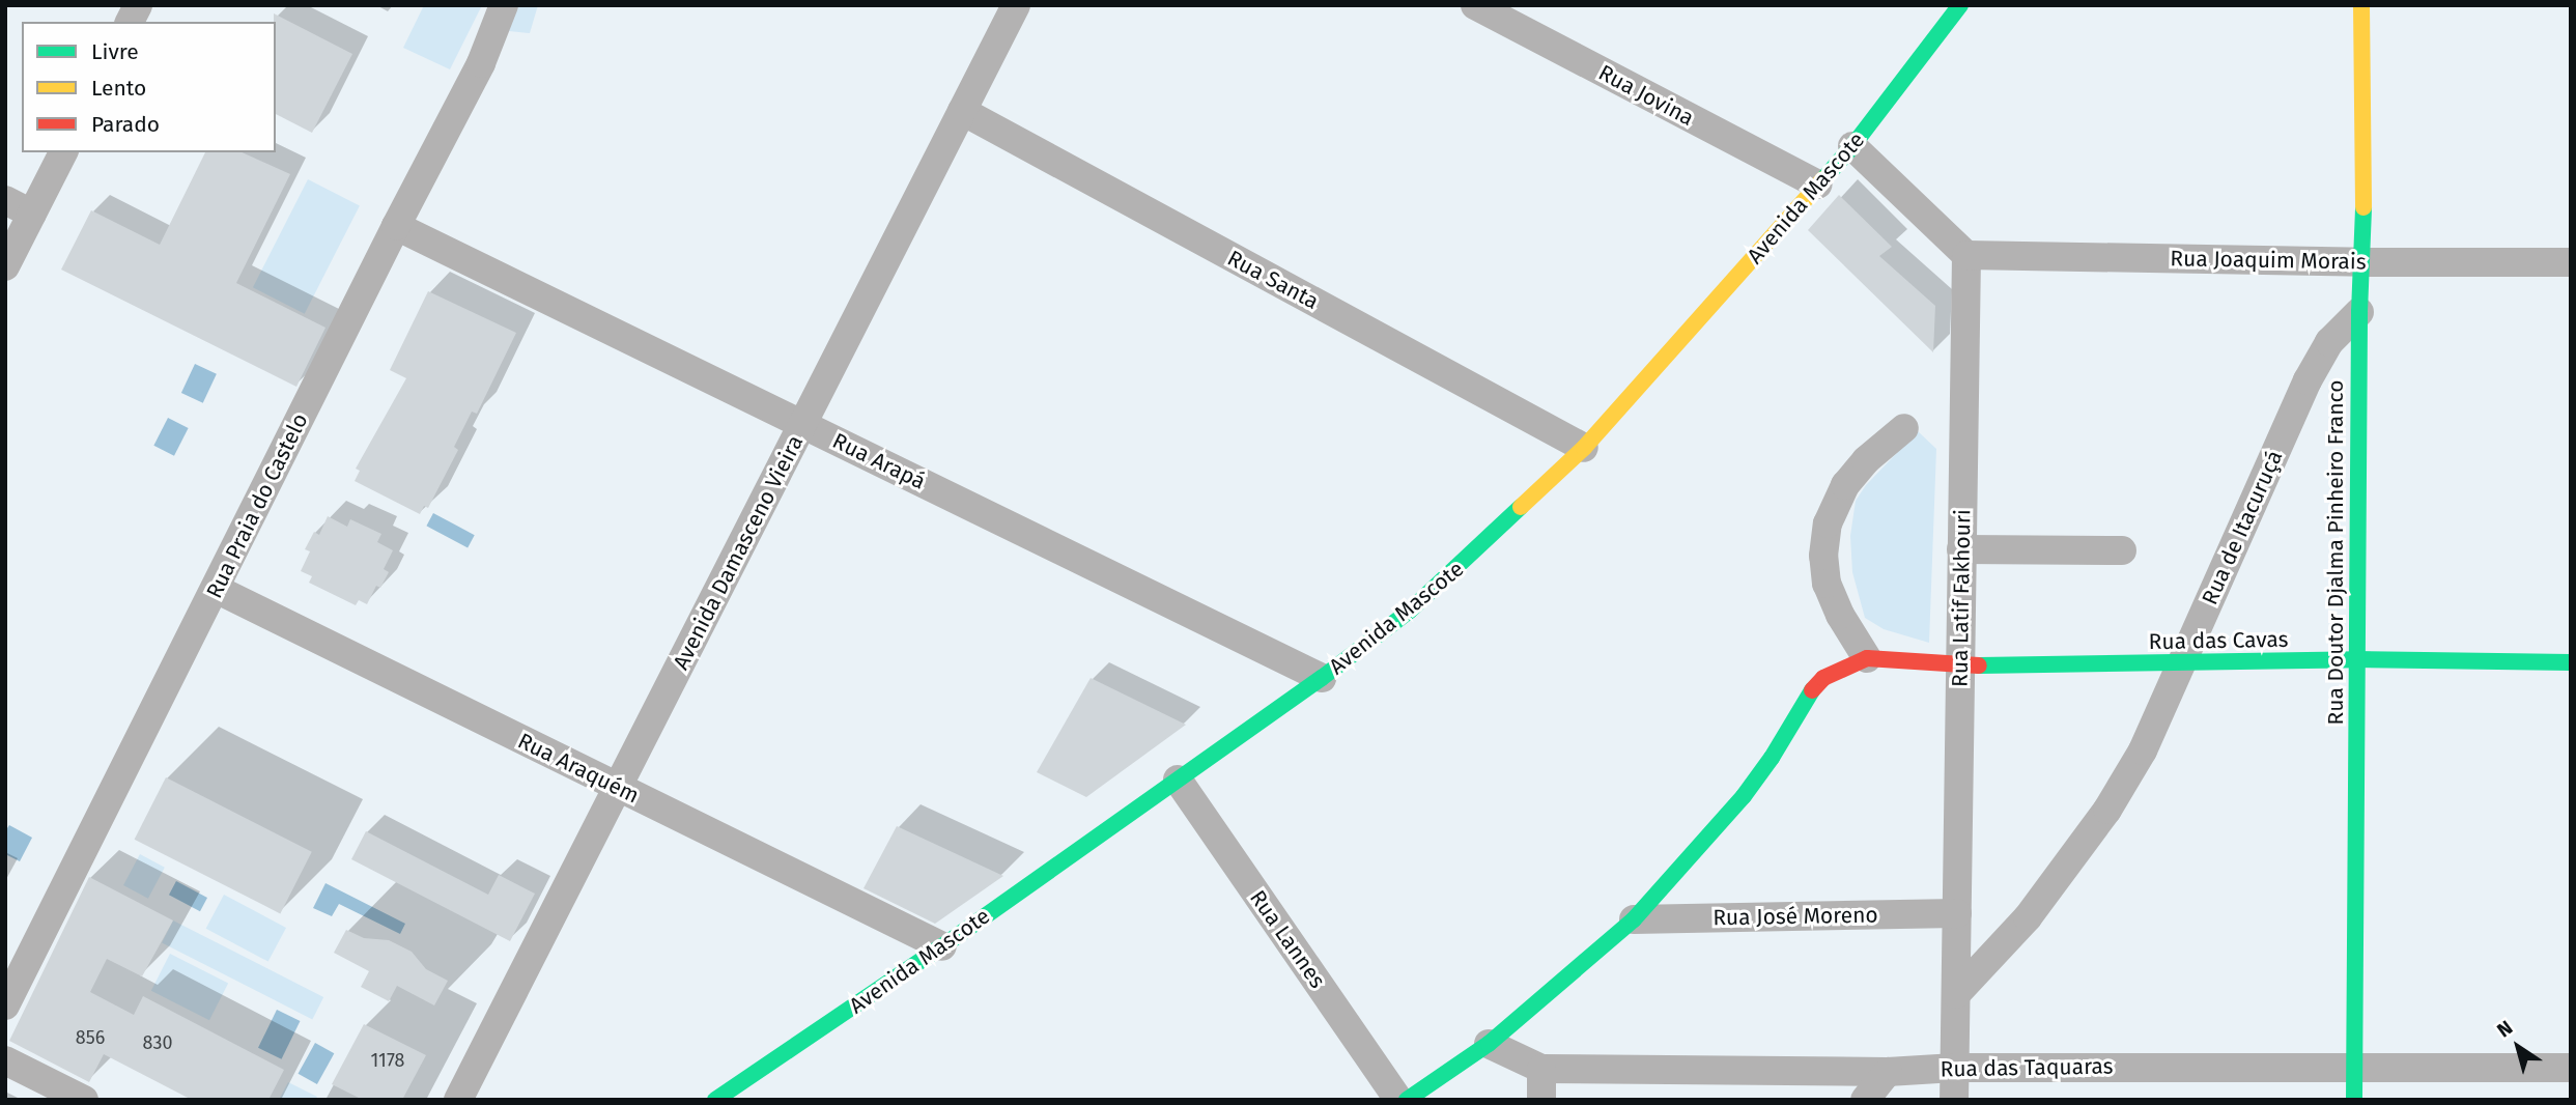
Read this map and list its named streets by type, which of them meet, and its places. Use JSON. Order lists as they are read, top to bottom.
{
  "streets": {
    "street": [
      "Rua Jovina",
      "Avenida Mascote",
      "Rua Joaquim Morais",
      "Rua Santa",
      "Rua Arapá",
      "Rua Praia do Castelo",
      "Rua de Itacuruçá",
      "Avenida Damasceno Vieira",
      "Rua Doutor Djalma Pinheiro Franco",
      "Rua Latif Fakhouri",
      "Rua das Cavas",
      "Rua Araquém",
      "Rua José Moreno",
      "Rua Lannes",
      "Rua das Taquaras"
    ]
  },
  "crossings": [
    ["Rua Jovina", "Avenida Mascote"],
    ["Avenida Mascote", "Rua Santa"],
    ["Avenida Mascote", "Rua Arapá"],
    ["Avenida Mascote", "Rua Araquém"],
    ["Avenida Mascote", "Rua Lannes"],
    ["Rua Joaquim Morais", "Rua Doutor Djalma Pinheiro Franco"],
    ["Rua Joaquim Morais", "Rua Latif Fakhouri"],
    ["Rua Santa", "Avenida Damasceno Vieira"],
    ["Rua Arapá", "Rua Praia do Castelo"],
    ["Rua Arapá", "Avenida Damasceno Vieira"],
    ["Rua Praia do Castelo", "Rua Araquém"],
    ["Rua de Itacuruçá", "Rua Doutor Djalma Pinheiro Franco"],
    ["Rua de Itacuruçá", "Rua Latif Fakhouri"],
    ["Rua de Itacuruçá", "Rua das Cavas"],
    ["Avenida Damasceno Vieira", "Rua Araquém"],
    ["Rua Doutor Djalma Pinheiro Franco", "Rua das Cavas"],
    ["Rua Doutor Djalma Pinheiro Franco", "Rua das Taquaras"],
    ["Rua Latif Fakhouri", "Rua das Cavas"],
    ["Rua Latif Fakhouri", "Rua José Moreno"],
    ["Rua Latif Fakhouri", "Rua das Taquaras"]
  ],
  "house_numbers": ["856", "830", "1178"],
  "legend": ["Livre", "Lento", "Parado"],
  "north": "top left"
}
